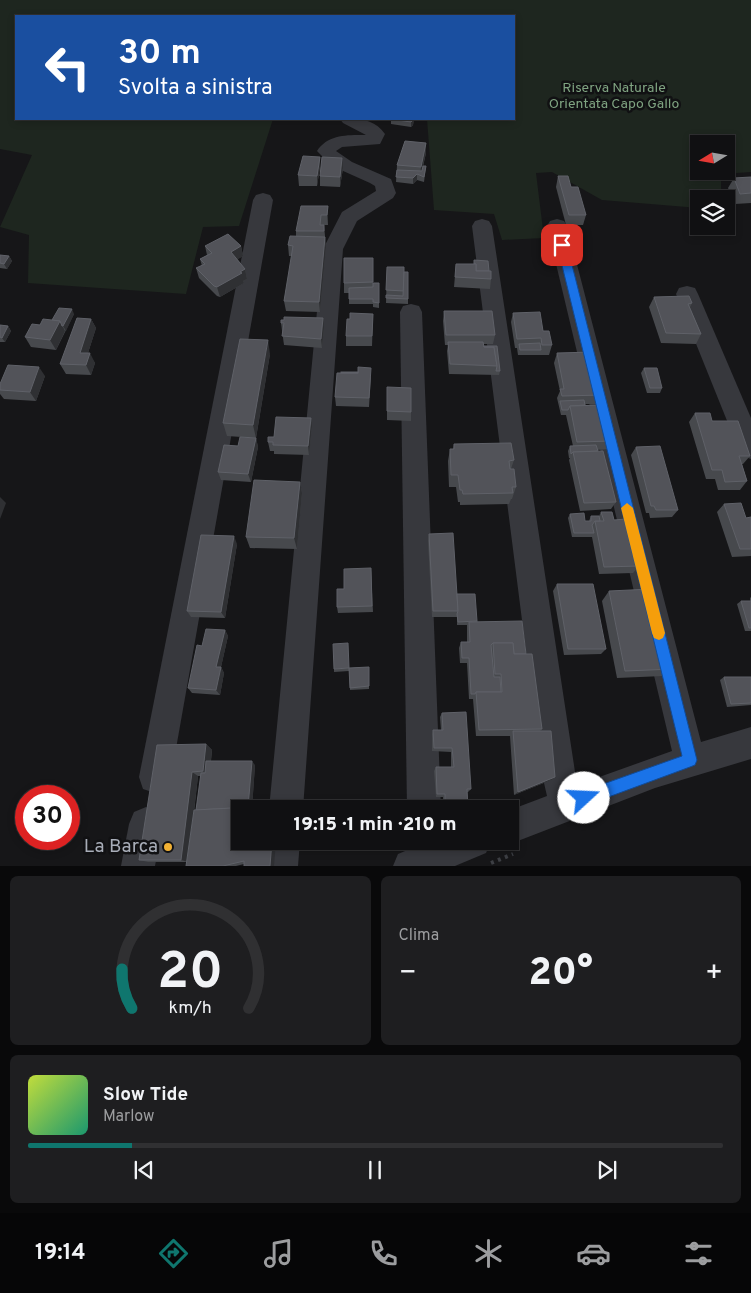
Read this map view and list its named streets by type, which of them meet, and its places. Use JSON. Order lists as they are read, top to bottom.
{
  "parks": ["Riserva Naturale Orientata Capo Gallo"],
  "places": ["La Barca"],
  "north": "left",
  "page": {
    "turn": ["30 m", "Svolta a sinistra"],
    "limit": "30",
    "trip": "19:15 · 1 min · 210 m",
    "tile": "Clima",
    "heat": ["−", "20°", "+"],
    "song": ["Slow Tide", "Marlow"],
    "tabs": "19:14",
    "gauge": ["20", "km/h"]
  }
}
